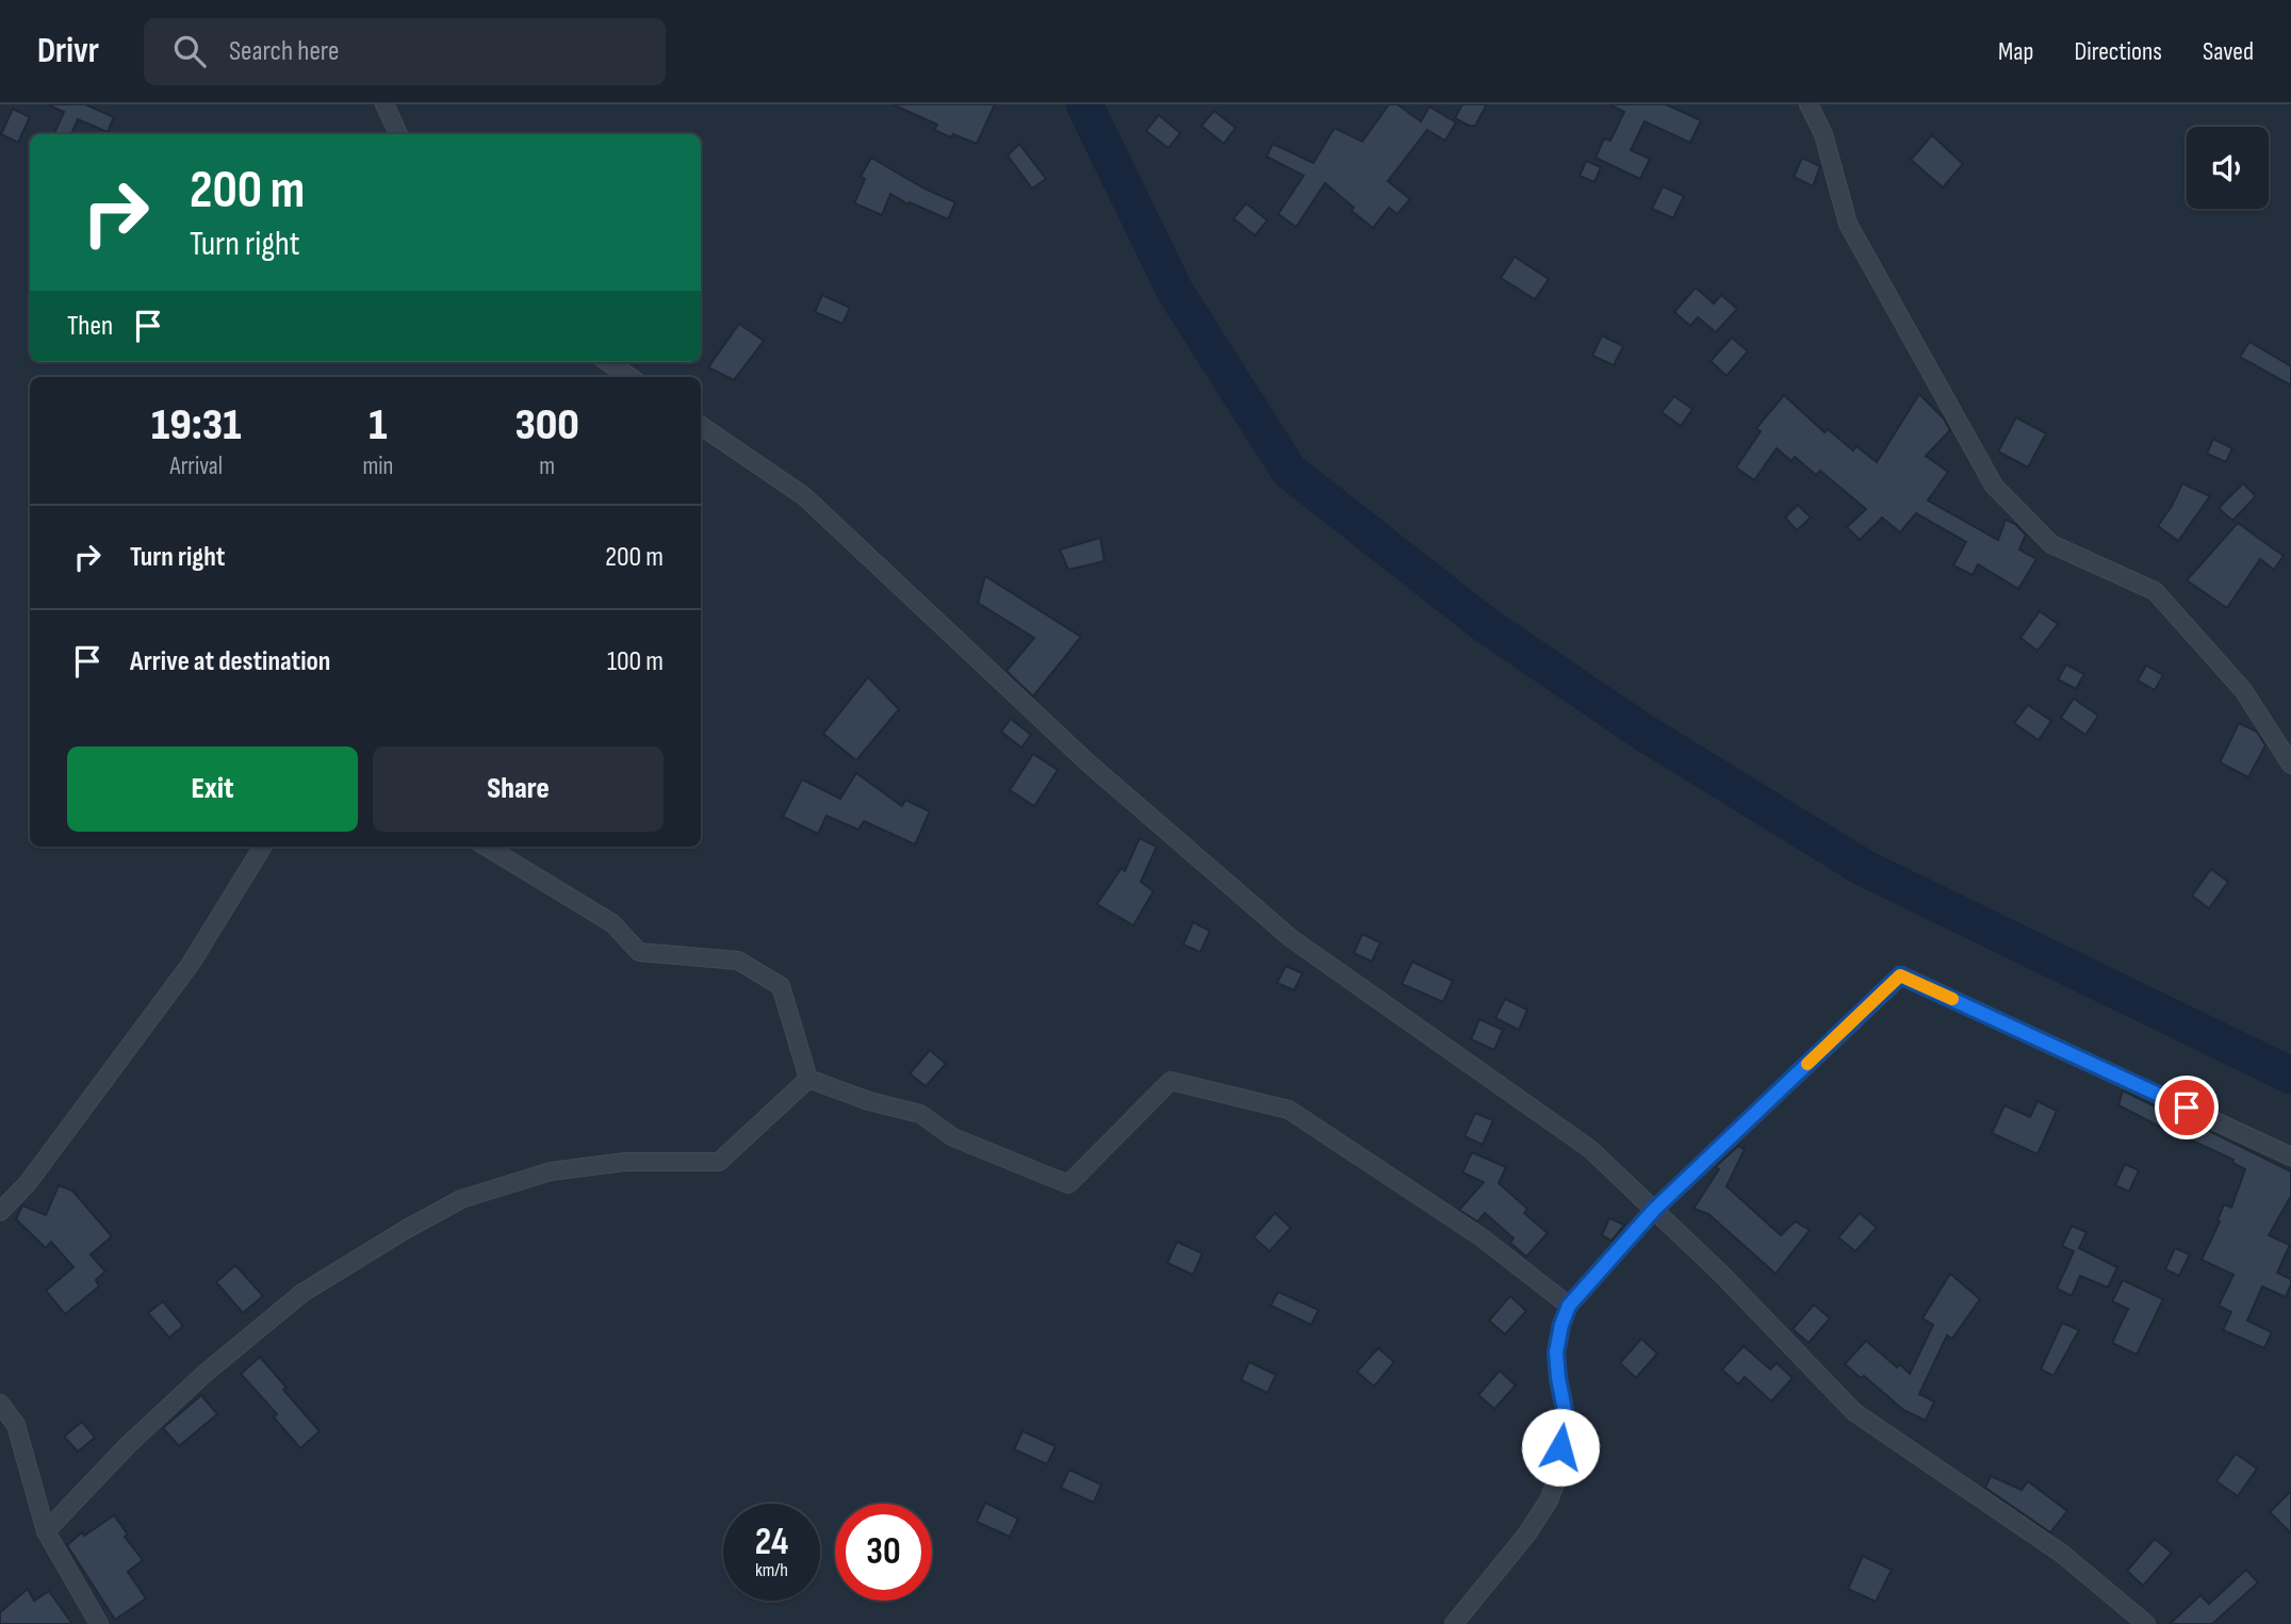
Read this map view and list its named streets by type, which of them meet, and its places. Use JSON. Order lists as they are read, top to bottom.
{
  "page": {
    "header": "Drivr",
    "search": "Search here",
    "nav": ["Map", "Directions", "Saved"],
    "turn": ["200 m", "Turn right"],
    "then": "Then",
    "eta": [
      "19:31",
      "Arrival",
      "1",
      "min",
      "300",
      "m"
    ],
    "list": [
      {
        "name": "Turn right",
        "value": "200 m"
      },
      {
        "name": "Arrive at destination",
        "value": "100 m"
      }
    ],
    "buttons": ["Exit", "Share"],
    "speed": "24 km/h",
    "limit": "30"
  }
}
